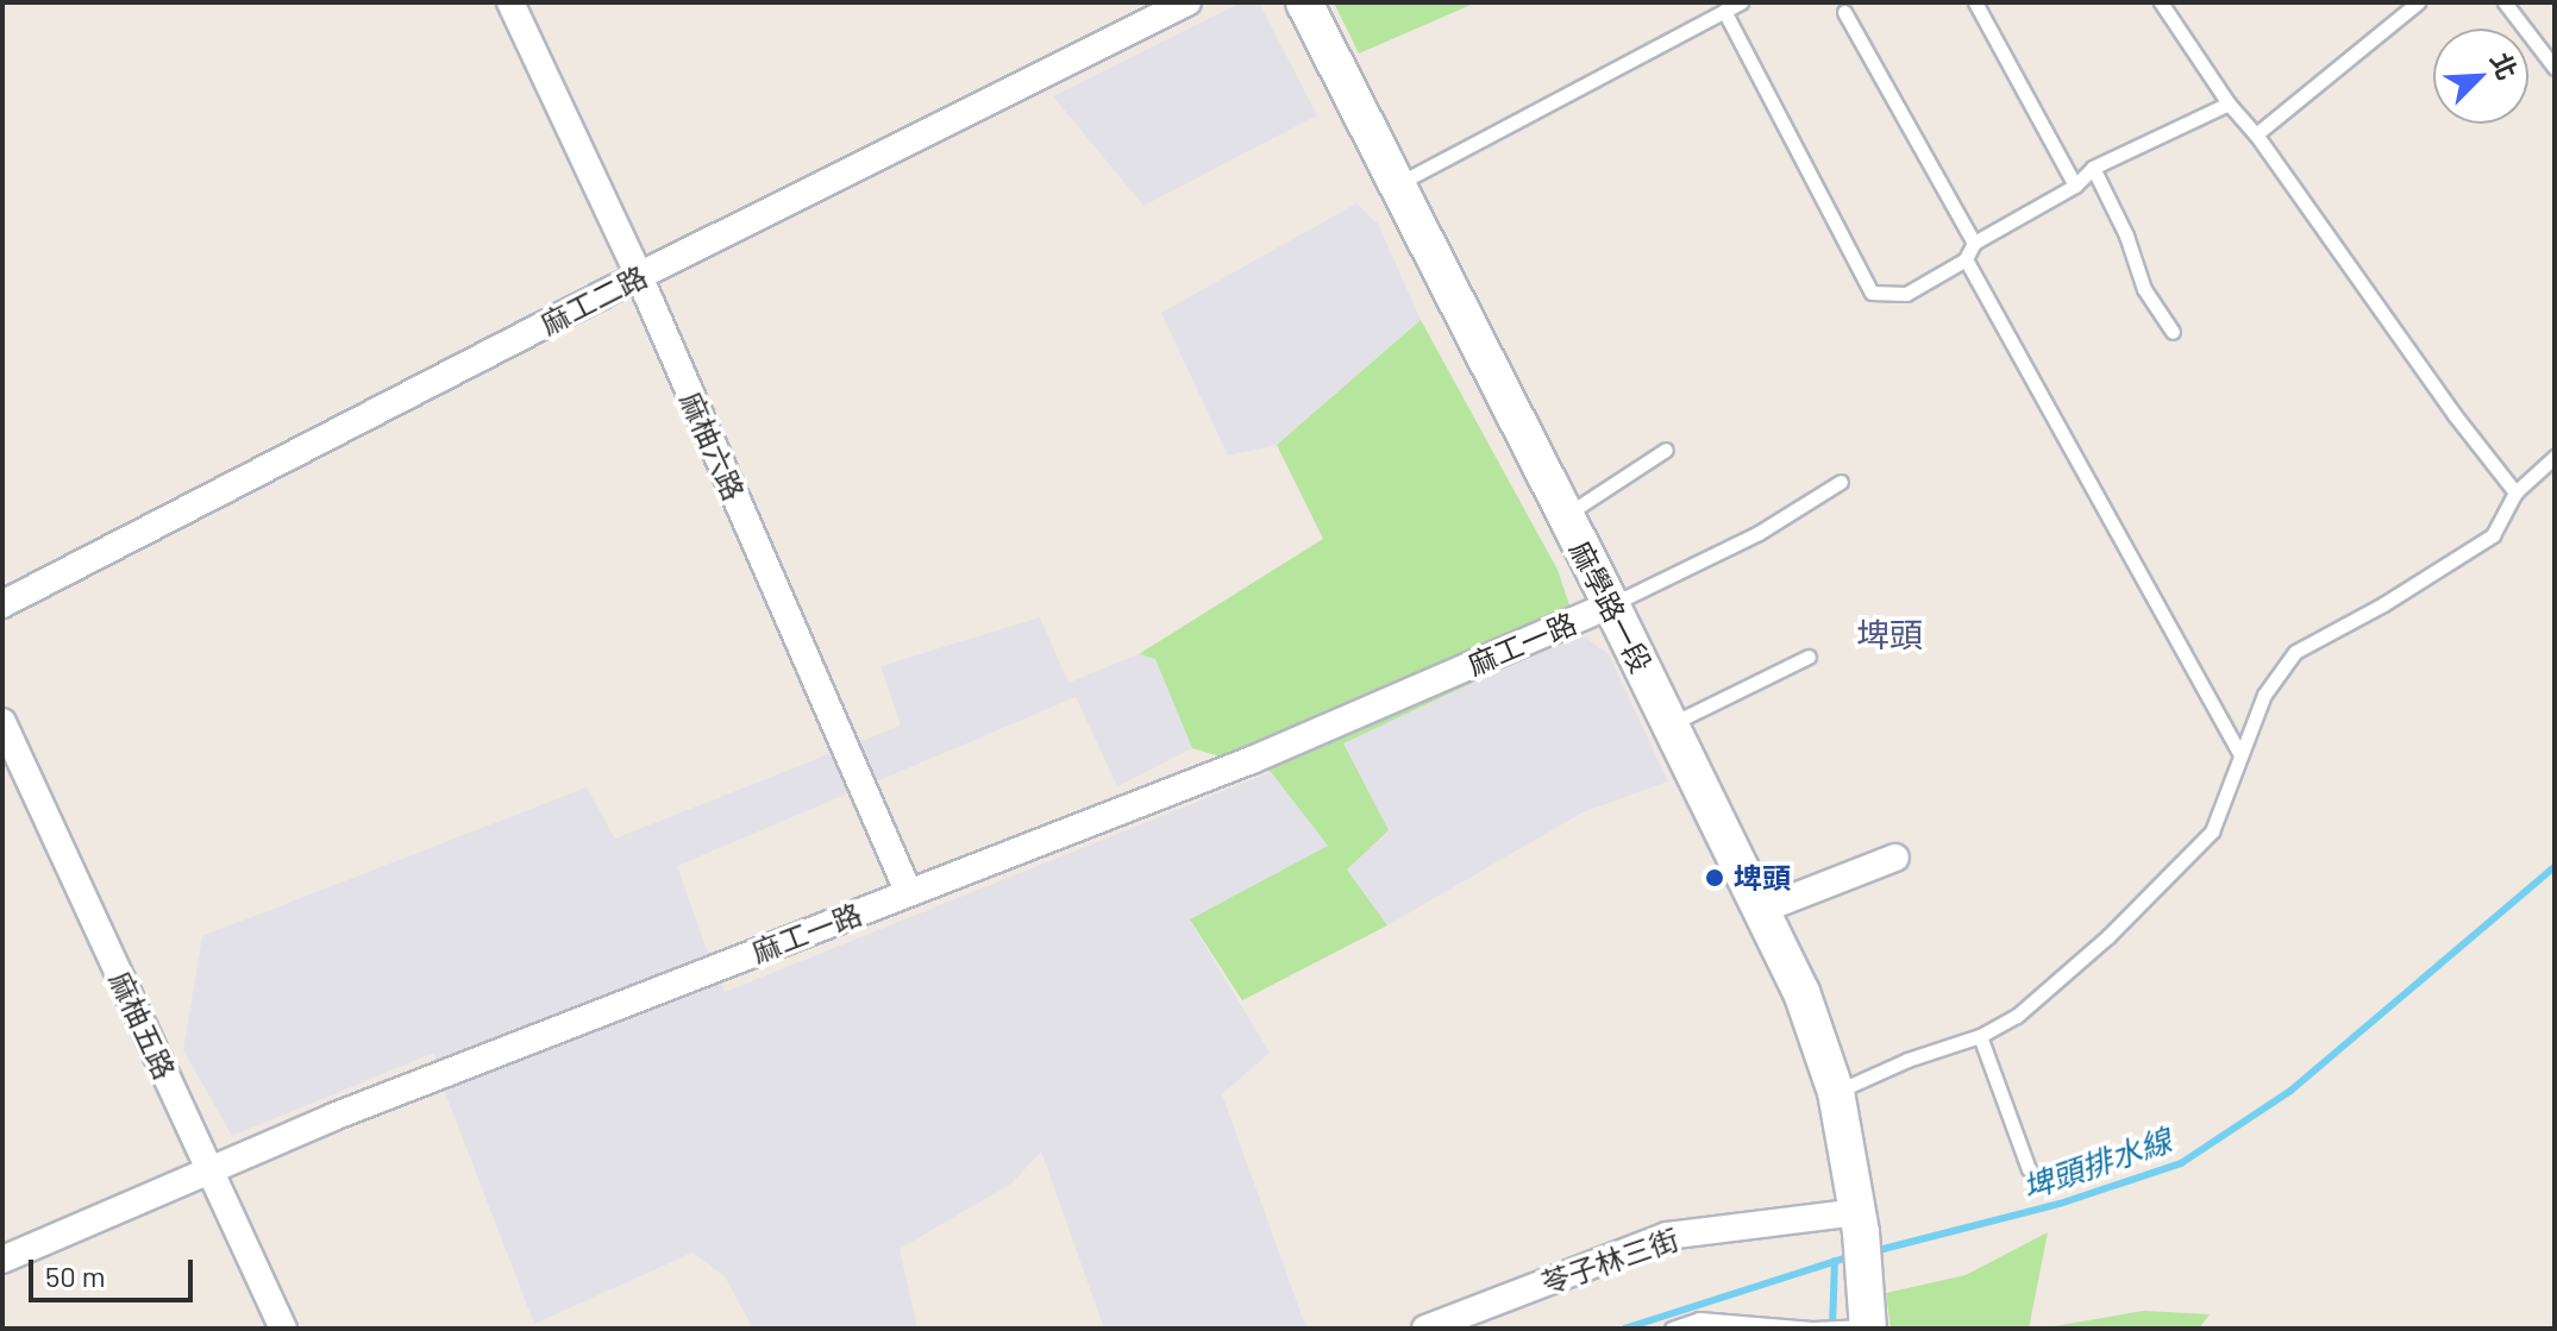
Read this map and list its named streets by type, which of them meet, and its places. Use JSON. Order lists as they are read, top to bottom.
{
  "streets": {
    "main road": ["麻學路一段"],
    "street": [
      "麻工二路",
      "麻柚六路",
      "麻工一路",
      "麻柚五路",
      "苓子林三街"
    ]
  },
  "crossings": [
    ["麻工二路", "麻柚六路"],
    ["麻柚六路", "麻工一路"],
    ["麻學路一段", "麻工一路"],
    ["麻學路一段", "苓子林三街"],
    ["麻工一路", "麻柚五路"]
  ],
  "districts": ["埤頭"],
  "water": ["埤頭排水線"],
  "places": ["埤頭"],
  "scale_bar": "50 m",
  "north": "top right"
}
